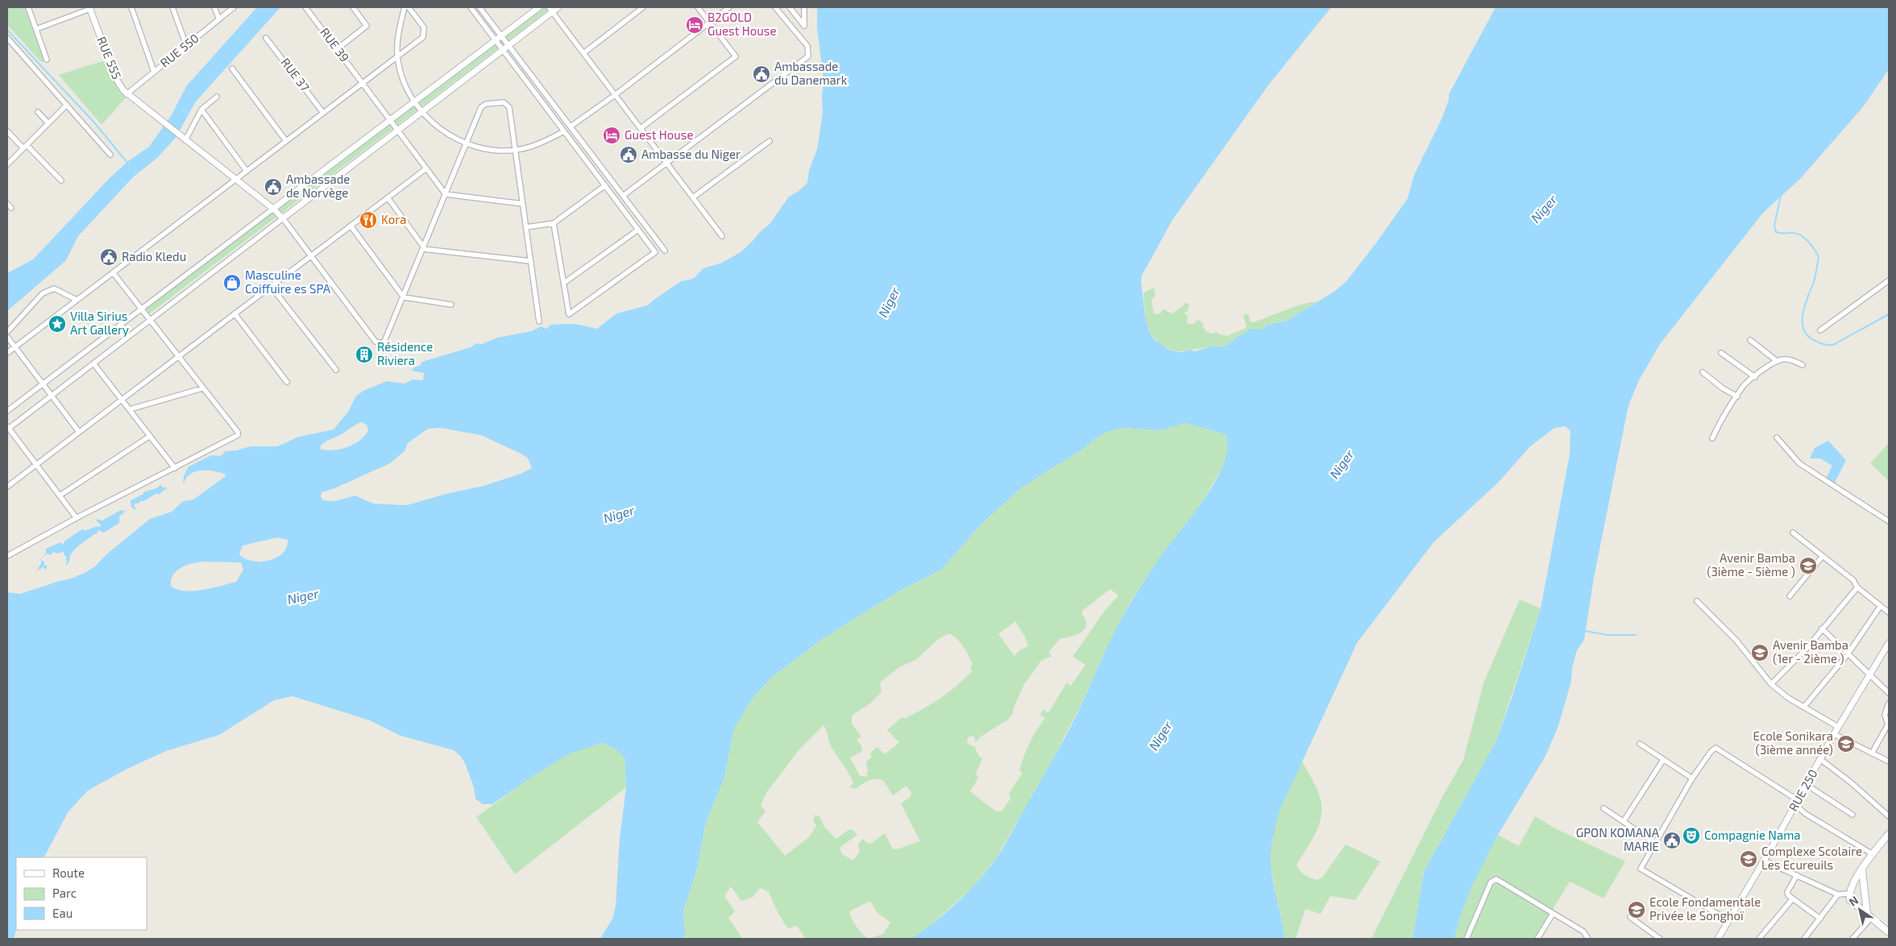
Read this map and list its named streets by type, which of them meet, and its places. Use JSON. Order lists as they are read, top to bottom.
{
  "streets": {
    "street": [
      "RUE 39",
      "RUE 550",
      "RUE 555",
      "RUE 37",
      "RUE 250"
    ]
  },
  "crossings": [
    ["RUE 550", "RUE 555"]
  ],
  "water": ["Niger"],
  "places": {
    "hotel": ["B2GOLD Guest House", "Guest House"],
    "public building": [
      "Ambassade du Danemark",
      "Ambasse du Niger",
      "Ambassade de Norvège",
      "Radio Kledu",
      "GPON KOMANA MARIE"
    ],
    "restaurant": ["Kora"],
    "shop": ["Masculine Coiffuire es SPA"],
    "place": ["Villa Sirius Art Gallery"],
    "building": ["Résidence Riviera"],
    "school or university": [
      "Avenir Bamba (3ième - 5ième )",
      "Avenir Bamba (1er - 2ième )",
      "Ecole Sonikara (3ième année)",
      "Complexe Scolaire Les Ecureuils",
      "Ecole Fondamentale Privée le Songhoï"
    ],
    "theatre": ["Compagnie Nama"]
  },
  "legend": ["Route", "Parc", "Eau"],
  "north": "top left"
}
